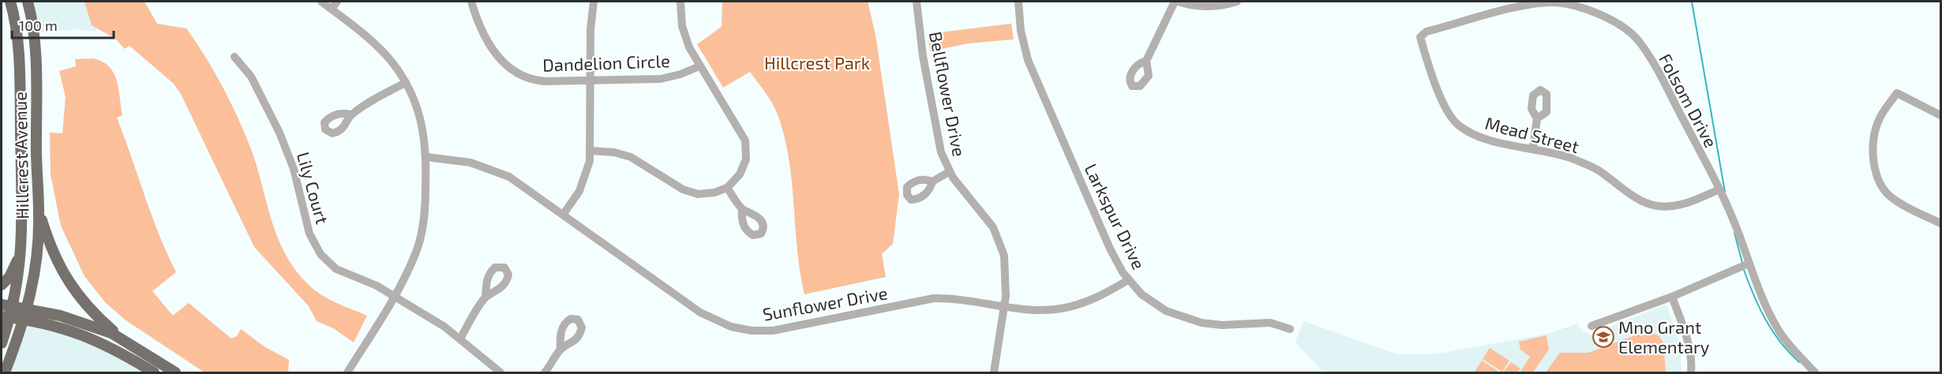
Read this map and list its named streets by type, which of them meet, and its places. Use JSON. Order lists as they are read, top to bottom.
{
  "streets": {
    "main road": ["Hillcrest Avenue"],
    "street": [
      "Dandelion Circle",
      "Bellflower Drive",
      "Folsom Drive",
      "Mead Street",
      "Lily Court",
      "Larkspur Drive",
      "Sunflower Drive"
    ]
  },
  "crossings": [
    ["Bellflower Drive", "Sunflower Drive"],
    ["Folsom Drive", "Mead Street"],
    ["Larkspur Drive", "Sunflower Drive"]
  ],
  "parks": ["Hillcrest Park"],
  "places": {
    "school or university": ["Mno Grant Elementary"]
  },
  "scale_bar": "100 m"
}
